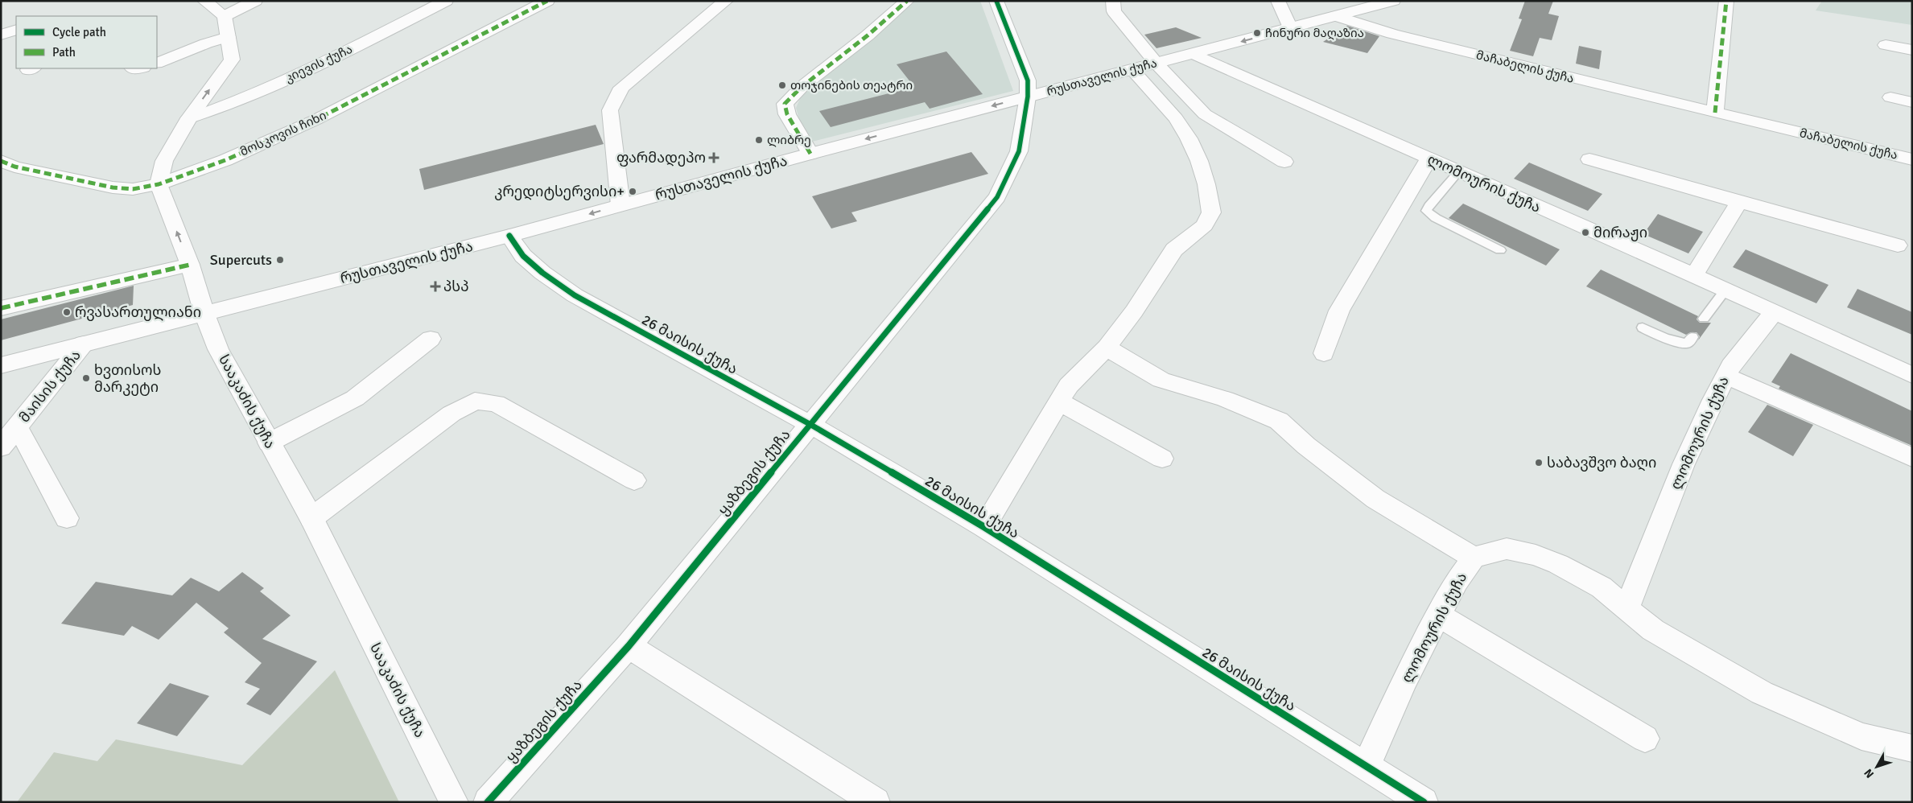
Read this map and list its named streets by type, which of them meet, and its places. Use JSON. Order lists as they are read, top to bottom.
{
  "streets": {
    "street": [
      "კიევის ქუჩა",
      "მაჩაბელის ქუჩა",
      "რუსთაველის ქუჩა",
      "მოსკოვის ჩიხი",
      "ლომოურის ქუჩა",
      "26 მაისის ქუჩა",
      "მაისის ქუჩა",
      "სააკაძის ქუჩა",
      "ყაზბეგის ქუჩა"
    ]
  },
  "crossings": [
    ["მაჩაბელის ქუჩა", "რუსთაველის ქუჩა"],
    ["რუსთაველის ქუჩა", "ლომოურის ქუჩა"],
    ["რუსთაველის ქუჩა", "26 მაისის ქუჩა"],
    ["რუსთაველის ქუჩა", "მაისის ქუჩა"],
    ["რუსთაველის ქუჩა", "სააკაძის ქუჩა"],
    ["რუსთაველის ქუჩა", "ყაზბეგის ქუჩა"],
    ["მოსკოვის ჩიხი", "სააკაძის ქუჩა"],
    ["ლომოურის ქუჩა", "26 მაისის ქუჩა"],
    ["26 მაისის ქუჩა", "ყაზბეგის ქუჩა"]
  ],
  "places": {
    "other": [
      "ჩინური მაღაზია",
      "თოჯინების თეატრი",
      "ლიბრე",
      "კრედიტსერვისი+",
      "მირაჟი",
      "Supercuts",
      "რვასართულიანი",
      "ხვთისოს მარკეტი",
      "საბავშვო ბაღი"
    ],
    "health": ["ფარმადეპო", "პსპ"]
  },
  "legend": ["Cycle path", "Path"],
  "north": "bottom left"
}
